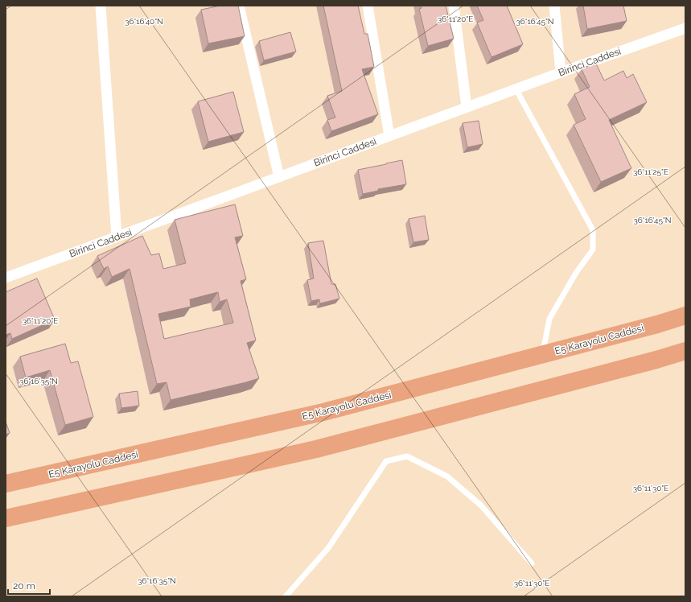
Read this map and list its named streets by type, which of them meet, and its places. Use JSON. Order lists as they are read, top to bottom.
{
  "streets": {
    "highway": ["E5 Karayolu Caddesi"],
    "street": ["Birinci Caddesi"]
  },
  "scale_bar": "20 m",
  "coordinates": [
    "36°11'20\"E",
    "36°16'40\"N",
    "36°16'45\"N",
    "36°11'25\"E",
    "36°16'35\"N",
    "36°11'30\"E"
  ]
}
